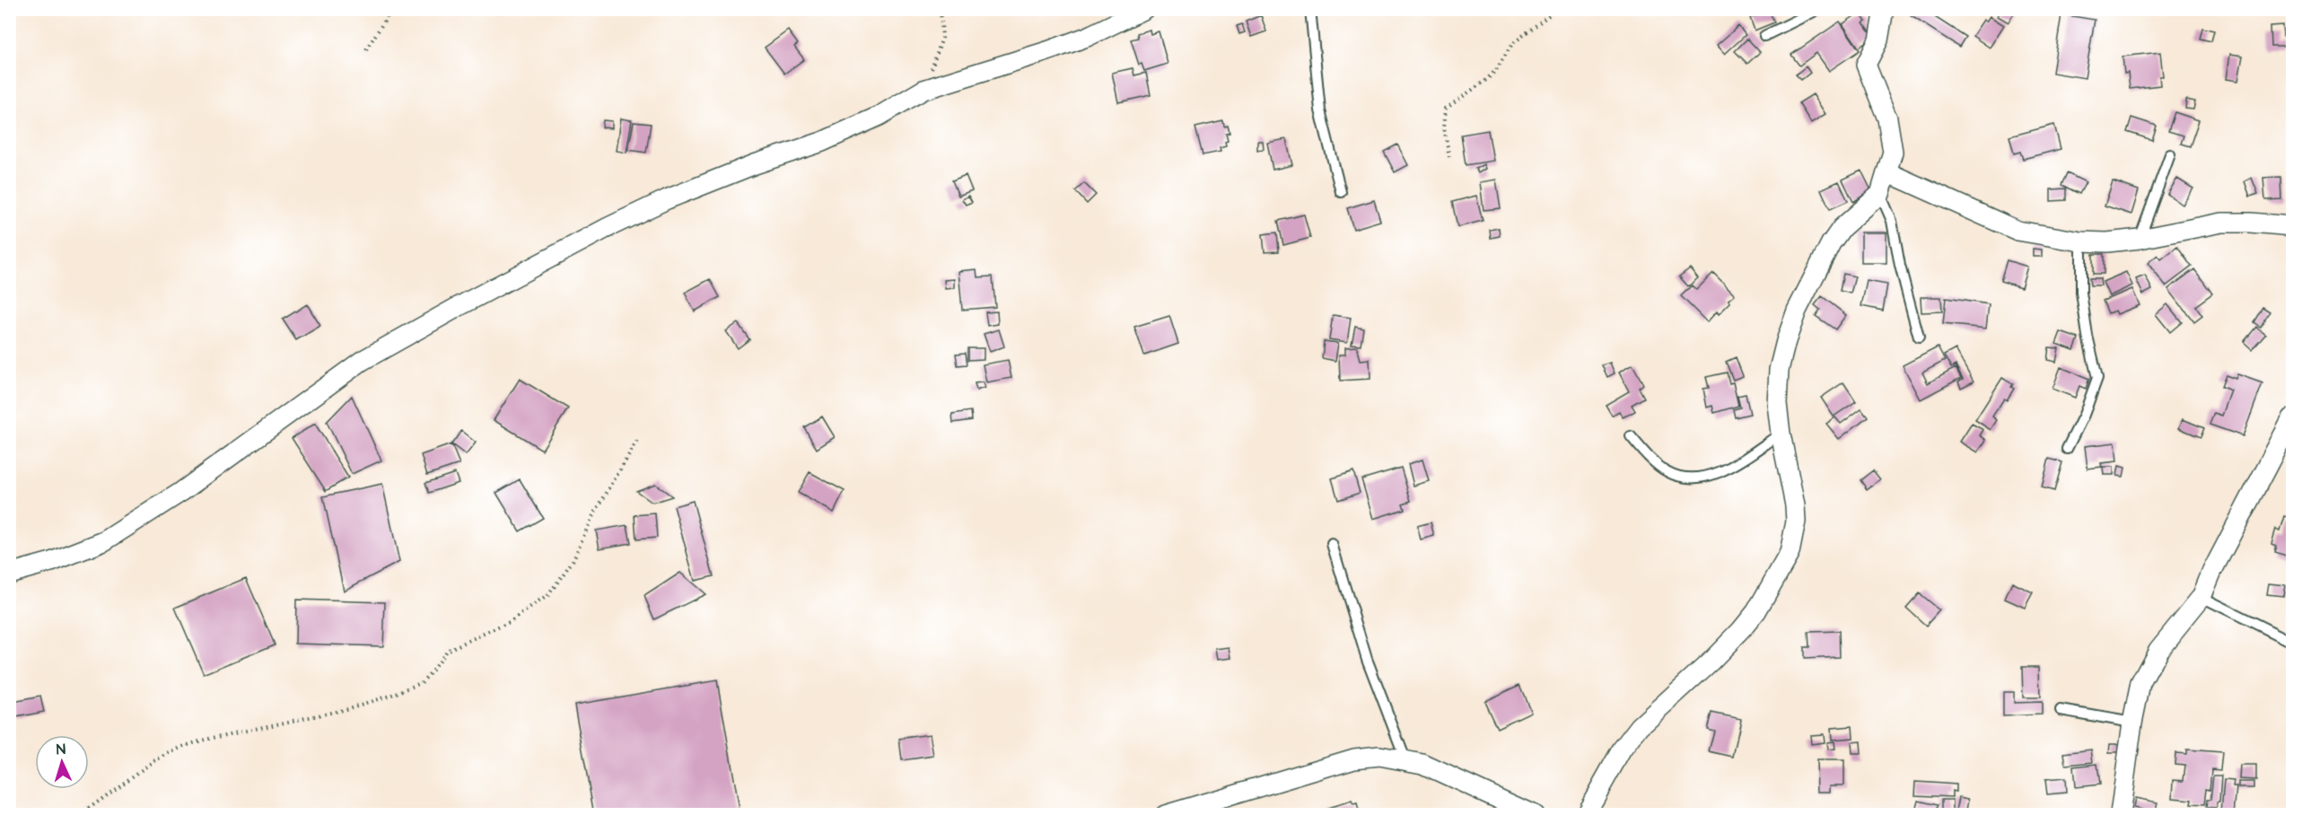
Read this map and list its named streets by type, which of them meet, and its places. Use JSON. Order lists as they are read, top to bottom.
{
  "north": "top"
}
